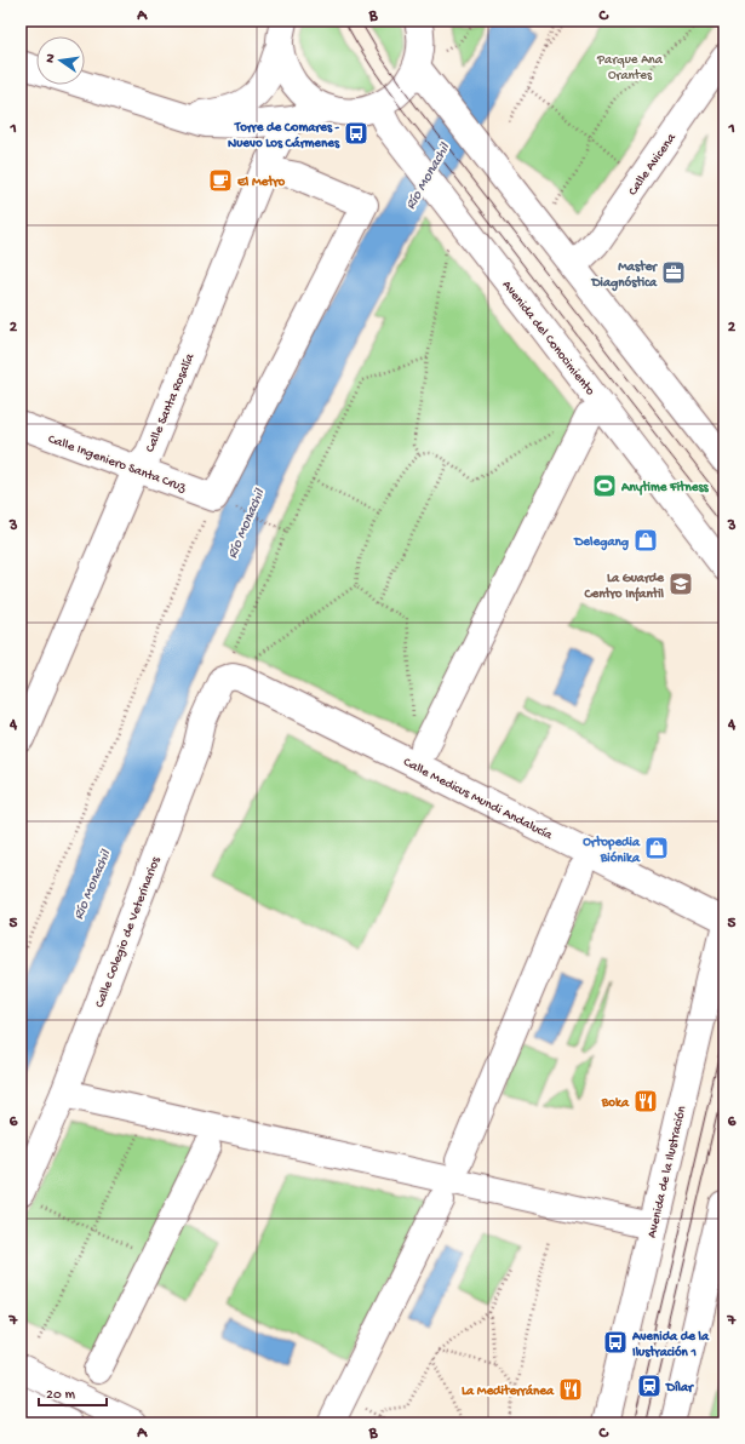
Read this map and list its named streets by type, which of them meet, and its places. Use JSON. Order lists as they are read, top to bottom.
{
  "streets": {
    "street": [
      "Calle Avicena",
      "Avenida del Conocimiento",
      "Calle Santa Rosalía",
      "Calle Ingeniero Santa Cruz",
      "Calle Medicus Mundi Andalucía",
      "Calle Colegio de Veterinarios",
      "Avenida de la Ilustración"
    ]
  },
  "crossings": [
    ["Calle Santa Rosalía", "Calle Ingeniero Santa Cruz"],
    ["Calle Medicus Mundi Andalucía", "Calle Colegio de Veterinarios"],
    ["Calle Medicus Mundi Andalucía", "Avenida de la Ilustración"]
  ],
  "water": ["Río Monachil"],
  "parks": ["Parque Ana Orantes"],
  "places": {
    "bus stop": ["Torre de Comares - Nuevo Los Cármenes", "Avenida de la Ilustración 1"],
    "cafe": ["El Metro"],
    "office": ["Master Diagnóstica"],
    "sports": ["Anytime Fitness"],
    "shop": ["Delegang", "Ortopedia Biónika"],
    "school or university": ["La Guarde Centro Infantil"],
    "restaurant": ["Boka", "La Mediterránea"],
    "station": ["Dílar"]
  },
  "scale_bar": "20 m",
  "north": "left",
  "grid": {
    "columns": ["A", "B", "C"],
    "rows": [
      "1",
      "2",
      "3",
      "4",
      "5",
      "6",
      "7"
    ]
  }
}
